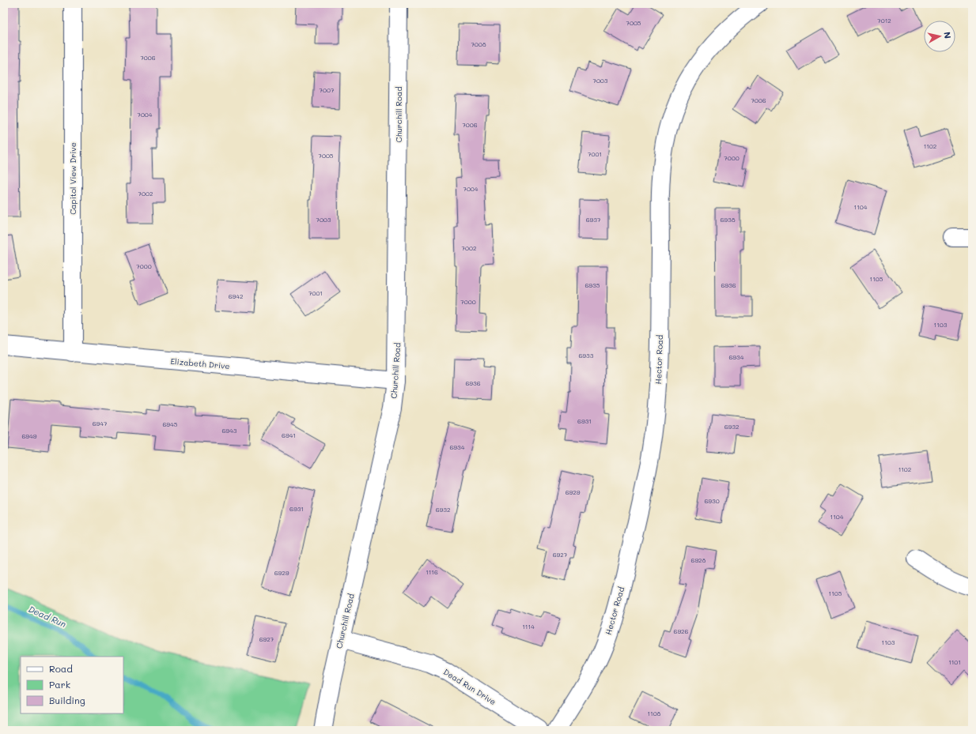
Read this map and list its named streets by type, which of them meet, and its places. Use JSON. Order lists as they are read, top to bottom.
{
  "streets": {
    "street": [
      "Churchill Road",
      "Capitol View Drive",
      "Hector Road",
      "Elizabeth Drive",
      "Dead Run Drive"
    ]
  },
  "crossings": [
    ["Churchill Road", "Elizabeth Drive"],
    ["Churchill Road", "Dead Run Drive"],
    ["Capitol View Drive", "Elizabeth Drive"]
  ],
  "water": ["Dead Run"],
  "house_numbers": [
    "7012",
    "7005",
    "7008",
    "7006",
    "7003",
    "7007",
    "7006",
    "7004",
    "7006",
    "1102",
    "7001",
    "7005",
    "7000",
    "7004",
    "7002",
    "1104",
    "7003",
    "6937",
    "6938",
    "7002",
    "7000",
    "1105",
    "6935",
    "6936",
    "7001",
    "6942",
    "7000",
    "1103",
    "6933",
    "6934",
    "6936",
    "6931",
    "6947",
    "6945",
    "6932",
    "6943",
    "6941",
    "6949",
    "6934",
    "1102",
    "6929",
    "6930",
    "6931",
    "6932",
    "1104",
    "6927",
    "6928",
    "1116",
    "6929",
    "1105",
    "1114",
    "6926",
    "6927",
    "1103",
    "1101",
    "1108"
  ],
  "legend": ["Road", "Park", "Building"],
  "north": "right"
}
